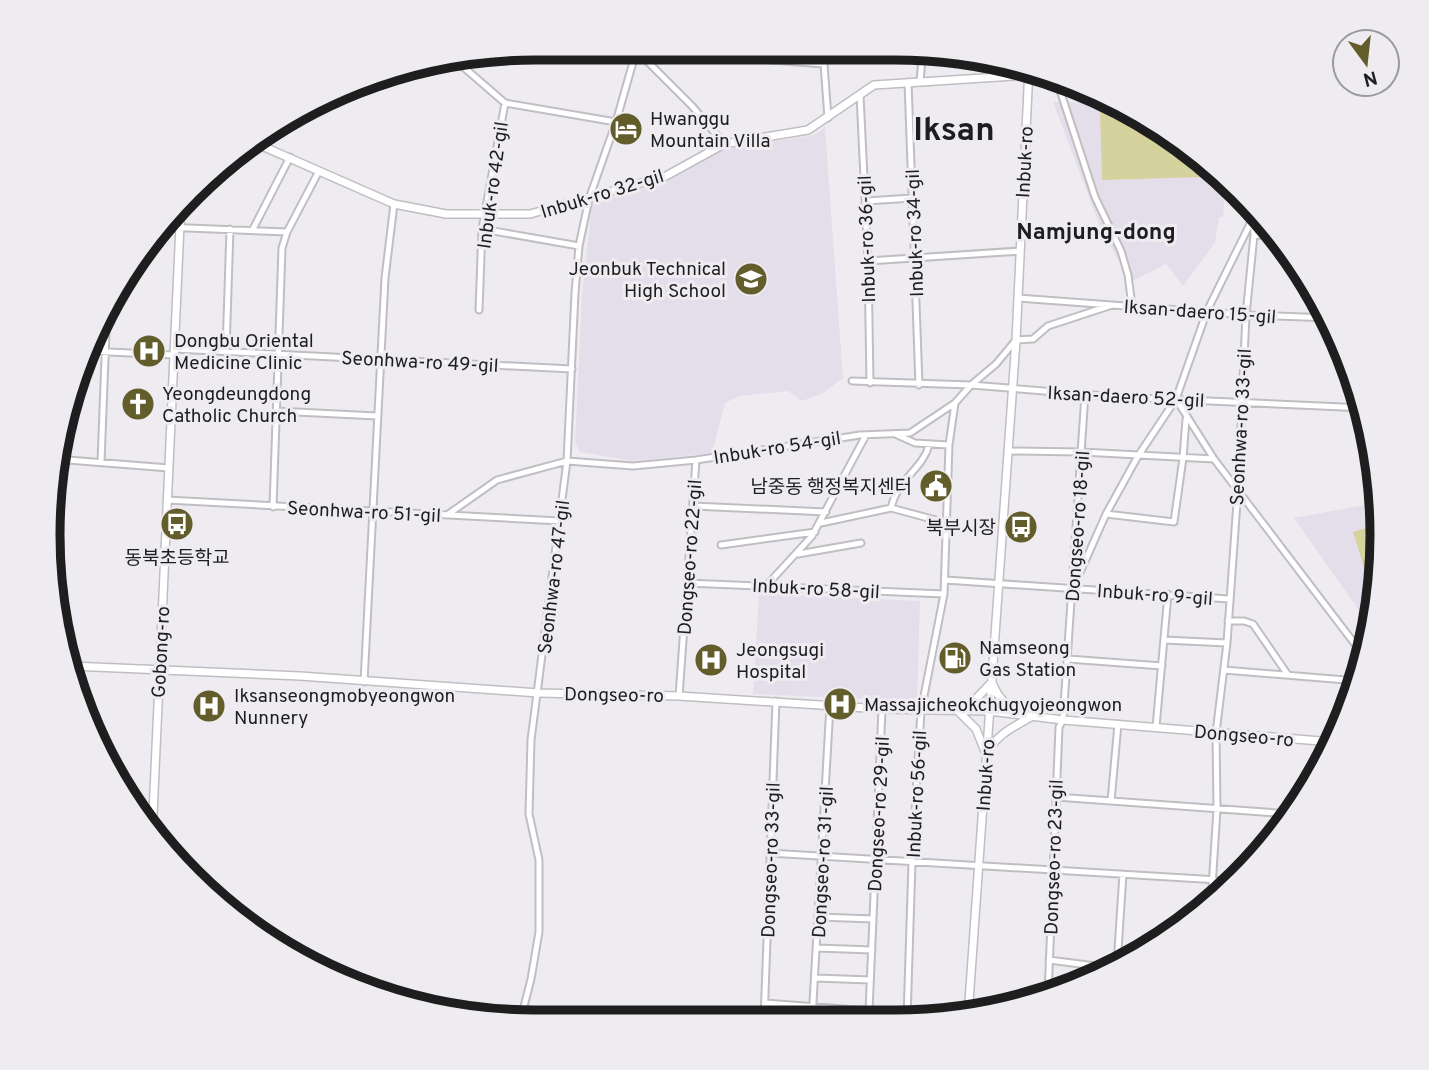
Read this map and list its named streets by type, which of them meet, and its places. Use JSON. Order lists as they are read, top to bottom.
{
  "streets": {
    "street": [
      "Inbuk-ro",
      "Inbuk-ro 42-gil",
      "Inbuk-ro 32-gil",
      "Inbuk-ro 34-gil",
      "Inbuk-ro 36-gil",
      "Iksan-daero 15-gil",
      "Seonhwa-ro 49-gil",
      "Iksan-daero 52-gil",
      "Seonhwa-ro 33-gil",
      "Inbuk-ro 54-gil",
      "Seonhwa-ro 51-gil",
      "Dongseo-ro 18-gil",
      "Dongseo-ro 22-gil",
      "Seonhwa-ro 47-gil",
      "Inbuk-ro 58-gil",
      "Inbuk-ro 9-gil",
      "Gobong-ro",
      "Dongseo-ro",
      "Inbuk-ro 56-gil",
      "Dongseo-ro 29-gil",
      "Dongseo-ro 23-gil",
      "Dongseo-ro 33-gil",
      "Dongseo-ro 31-gil"
    ]
  },
  "crossings": [
    ["Inbuk-ro", "Iksan-daero 15-gil"],
    ["Inbuk-ro", "Iksan-daero 52-gil"],
    ["Inbuk-ro", "Inbuk-ro 54-gil"],
    ["Inbuk-ro", "Inbuk-ro 9-gil"],
    ["Inbuk-ro", "Dongseo-ro"],
    ["Inbuk-ro 42-gil", "Inbuk-ro 32-gil"],
    ["Inbuk-ro 32-gil", "Inbuk-ro 34-gil"],
    ["Inbuk-ro 32-gil", "Inbuk-ro 36-gil"],
    ["Inbuk-ro 32-gil", "Seonhwa-ro 47-gil"],
    ["Inbuk-ro 34-gil", "Iksan-daero 52-gil"],
    ["Inbuk-ro 36-gil", "Iksan-daero 52-gil"],
    ["Iksan-daero 15-gil", "Seonhwa-ro 33-gil"],
    ["Seonhwa-ro 49-gil", "Seonhwa-ro 47-gil"],
    ["Seonhwa-ro 49-gil", "Gobong-ro"],
    ["Iksan-daero 52-gil", "Seonhwa-ro 33-gil"],
    ["Iksan-daero 52-gil", "Inbuk-ro 54-gil"],
    ["Iksan-daero 52-gil", "Dongseo-ro 18-gil"],
    ["Seonhwa-ro 33-gil", "Inbuk-ro 9-gil"],
    ["Seonhwa-ro 33-gil", "Dongseo-ro"],
    ["Inbuk-ro 54-gil", "Dongseo-ro 22-gil"],
    ["Inbuk-ro 54-gil", "Seonhwa-ro 47-gil"],
    ["Inbuk-ro 54-gil", "Inbuk-ro 56-gil"],
    ["Seonhwa-ro 51-gil", "Seonhwa-ro 47-gil"],
    ["Seonhwa-ro 51-gil", "Gobong-ro"],
    ["Dongseo-ro 18-gil", "Inbuk-ro 9-gil"],
    ["Dongseo-ro 18-gil", "Dongseo-ro"],
    ["Dongseo-ro 18-gil", "Dongseo-ro 23-gil"],
    ["Dongseo-ro 22-gil", "Inbuk-ro 58-gil"],
    ["Dongseo-ro 22-gil", "Dongseo-ro"],
    ["Seonhwa-ro 47-gil", "Dongseo-ro"],
    ["Inbuk-ro 58-gil", "Inbuk-ro 56-gil"],
    ["Gobong-ro", "Dongseo-ro"],
    ["Dongseo-ro", "Inbuk-ro 56-gil"],
    ["Dongseo-ro", "Dongseo-ro 29-gil"],
    ["Dongseo-ro", "Dongseo-ro 23-gil"],
    ["Dongseo-ro", "Dongseo-ro 33-gil"],
    ["Dongseo-ro", "Dongseo-ro 31-gil"],
    ["Dongseo-ro 29-gil", "Dongseo-ro 31-gil"]
  ],
  "districts": ["Iksan", "Namjung-dong"],
  "places": {
    "hotel": ["Hwanggu Mountain Villa"],
    "school or university": ["Jeonbuk Technical High School"],
    "hospital": [
      "Dongbu Oriental Medicine Clinic",
      "Jeongsugi Hospital",
      "Massajicheokchugyojeongwon",
      "Iksanseongmobyeongwon Nunnery"
    ],
    "church": ["Yeongdeungdong Catholic Church"],
    "public building": ["남중동 행정복지센터"],
    "bus stop": ["동북초등학교", "북부시장"],
    "fuel station": ["Namseong Gas Station"]
  },
  "north": "bottom"
}
